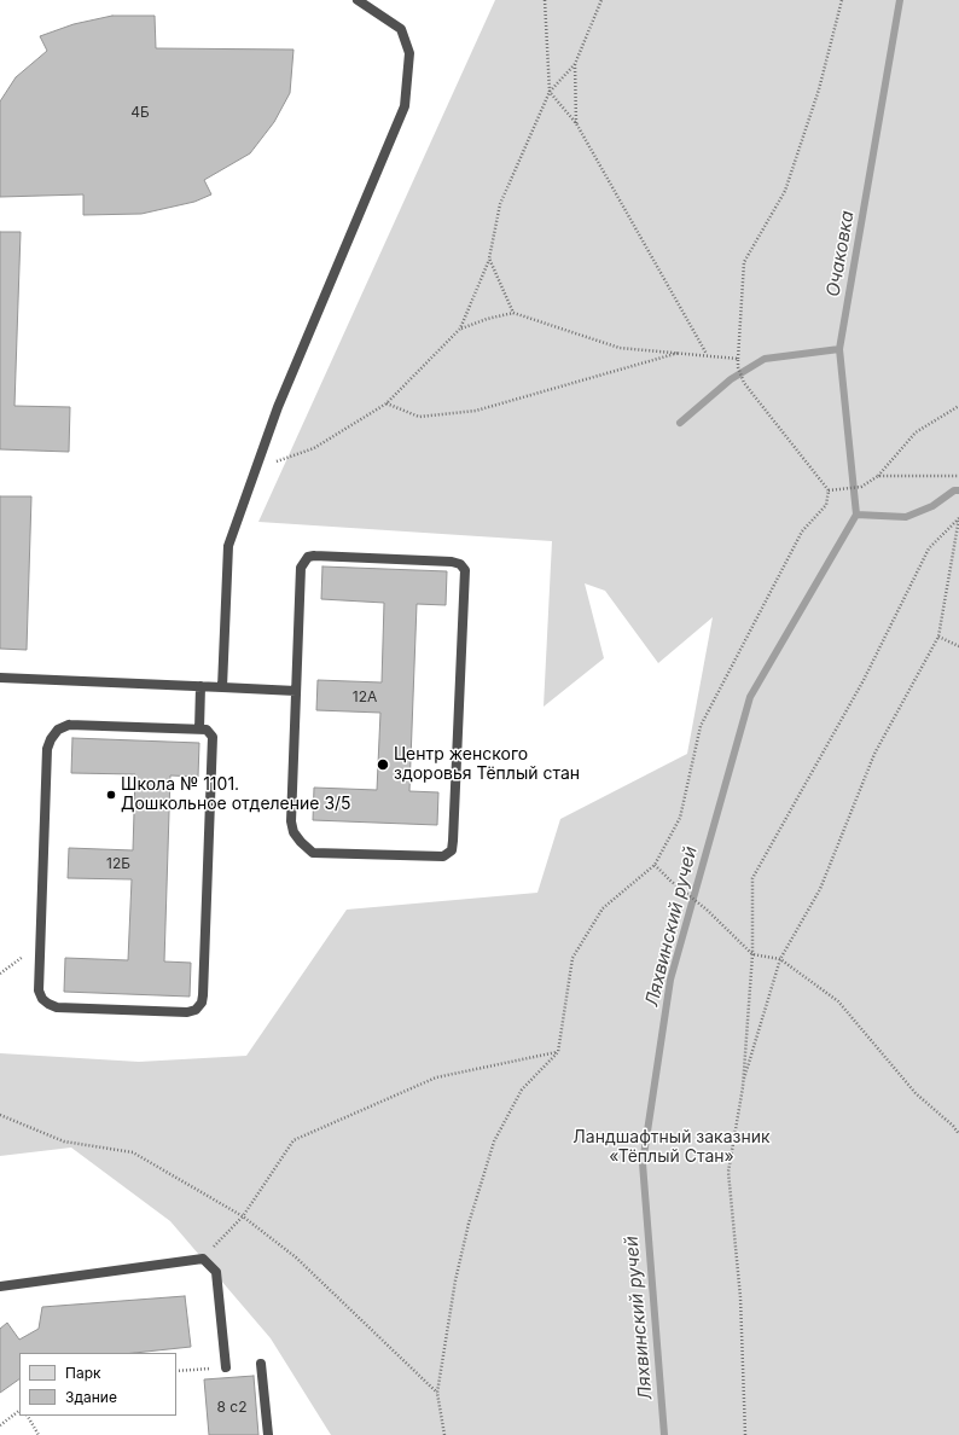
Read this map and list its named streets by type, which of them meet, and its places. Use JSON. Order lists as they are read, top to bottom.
{
  "water": ["Очаковка", "Ляхвинский ручей"],
  "parks": ["Ландшафтный заказник «Тёплый Стан»"],
  "places": ["Центр женского здоровья Тёплый стан", "Школа № 1101. Дошкольное отделение 3/5"],
  "house_numbers": [
    "4Б",
    "12А",
    "12Б",
    "8 с2"
  ],
  "legend": ["Парк", "Здание"]
}
